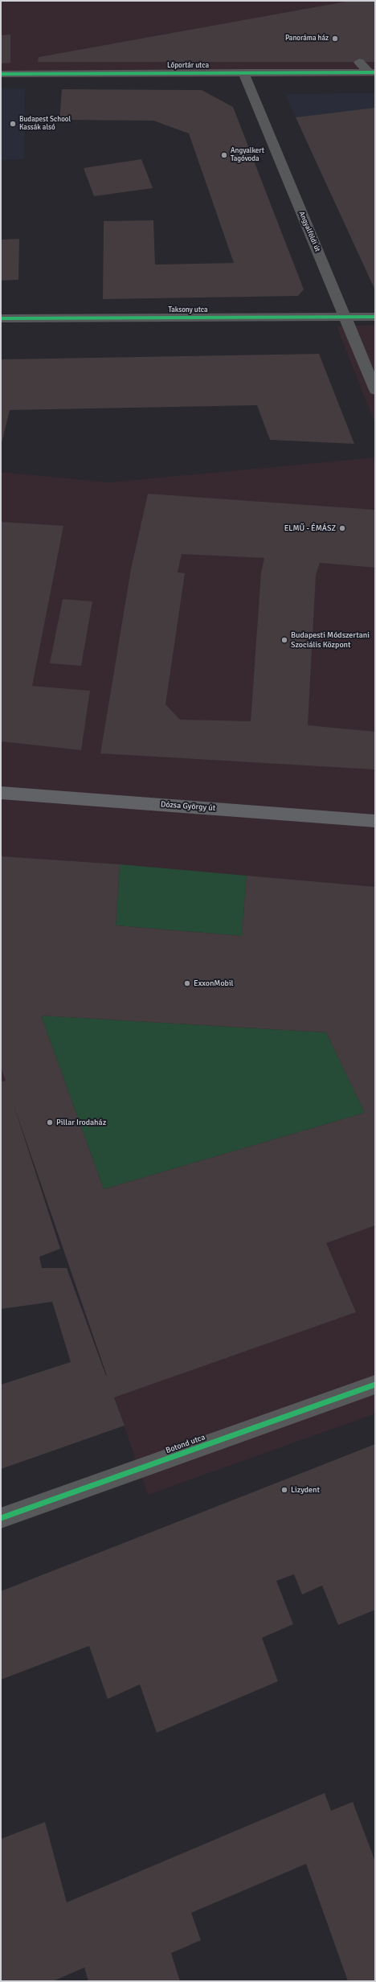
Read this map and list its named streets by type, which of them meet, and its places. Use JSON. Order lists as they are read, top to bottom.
{
  "streets": {
    "main road": ["Dózsa György út"],
    "street": [
      "Lőportár utca",
      "Angyalföldi út",
      "Taksony utca",
      "Botond utca"
    ]
  },
  "crossings": [
    ["Lőportár utca", "Angyalföldi út"],
    ["Angyalföldi út", "Taksony utca"]
  ],
  "places": [
    "Panoráma ház",
    "Budapest School Kassák alsó",
    "Angyalkert Tagóvoda",
    "ELMŰ - ÉMÁSZ",
    "Budapesti Módszertani Szociális Központ",
    "ExxonMobil",
    "Pillar Irodaház",
    "Lizydent"
  ]
}
